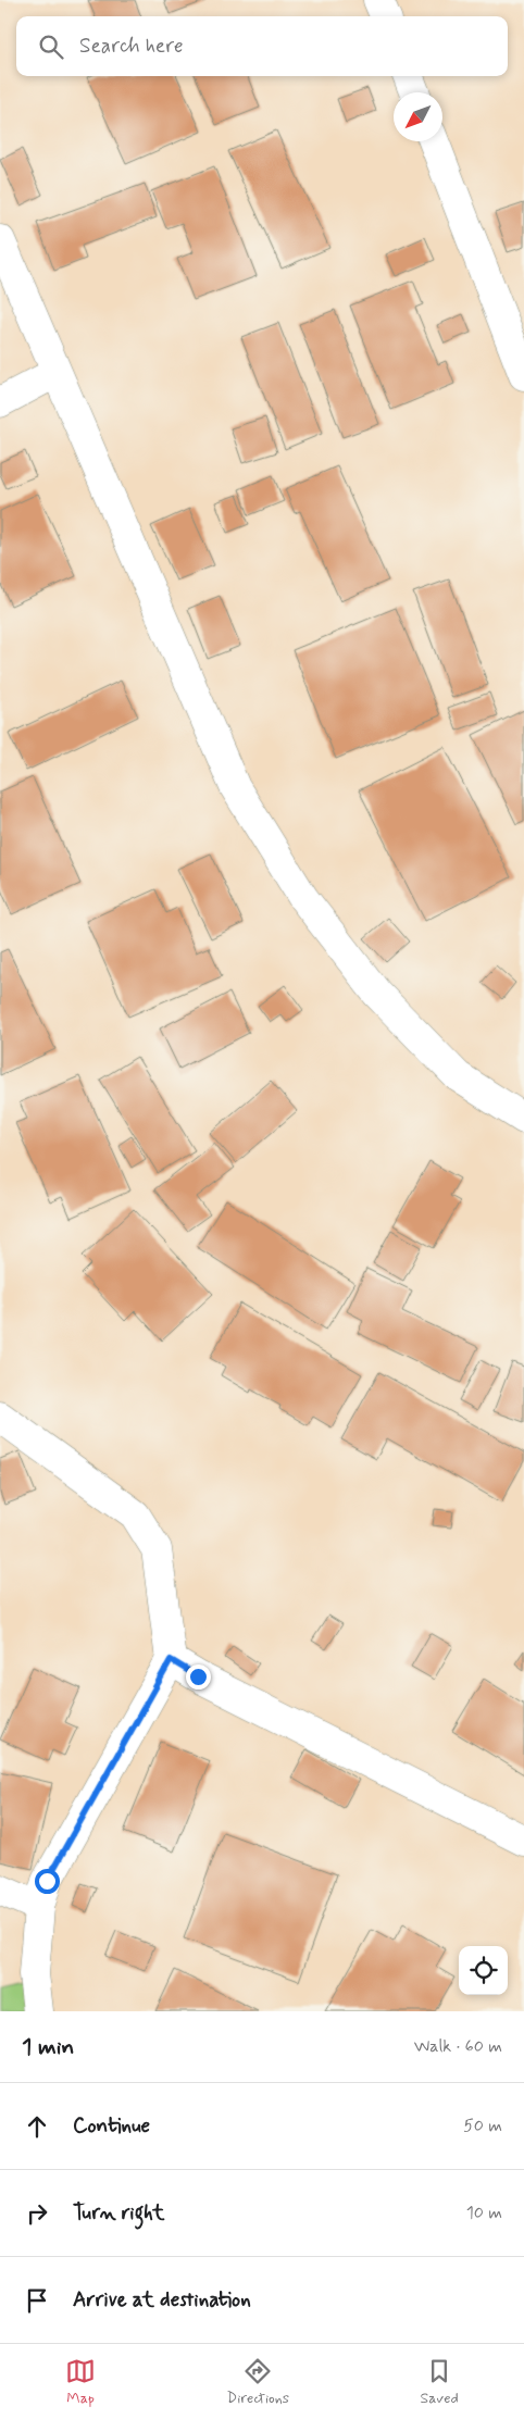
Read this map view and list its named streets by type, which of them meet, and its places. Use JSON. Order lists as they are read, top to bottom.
{
  "north": "bottom left",
  "page": {
    "search": "Search here",
    "heading": ["1 min", "Walk · 60 m"],
    "list": [
      ["Continue", "50 m"],
      ["Turn right", "10 m"],
      "Arrive at destination"
    ],
    "nav": ["Map", "Directions", "Saved"]
  }
}
